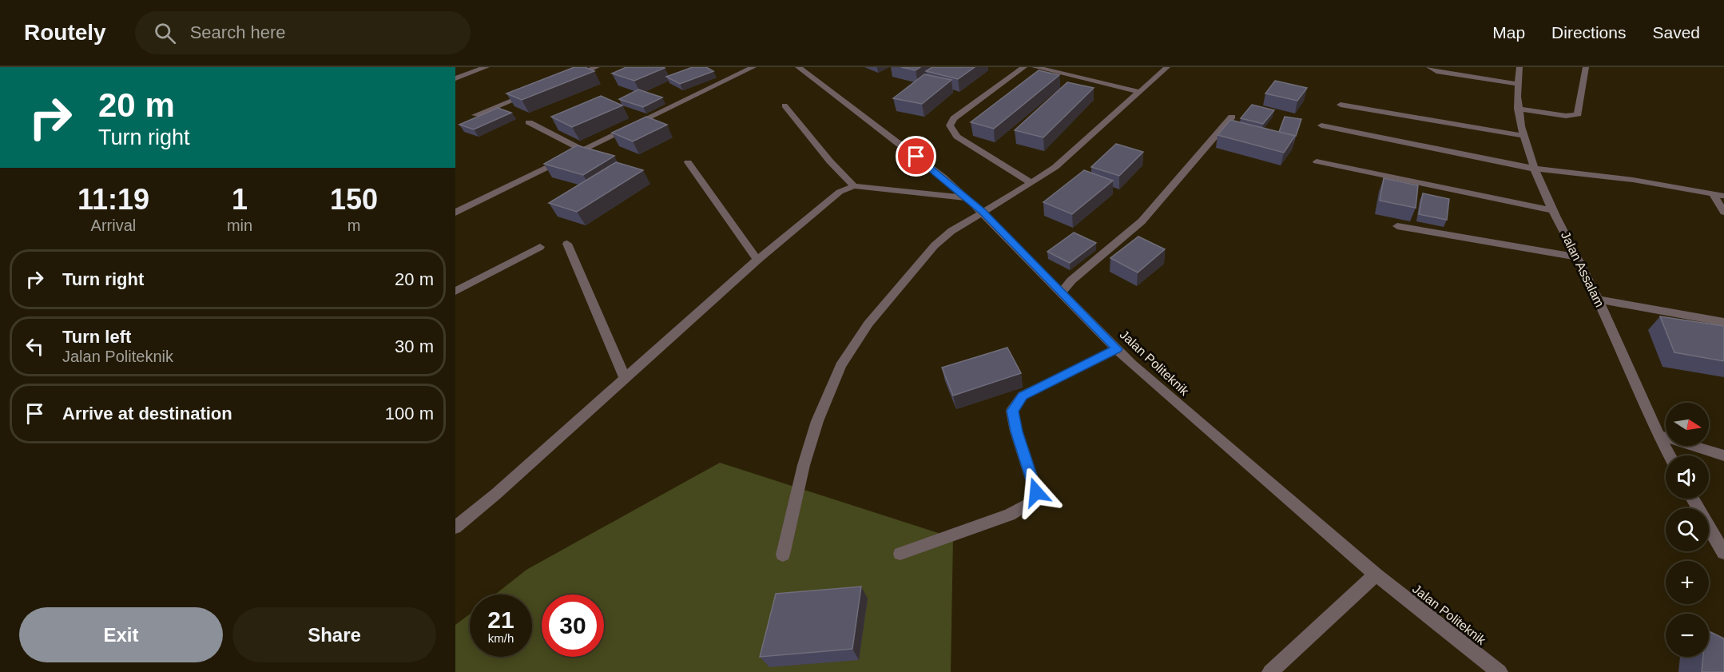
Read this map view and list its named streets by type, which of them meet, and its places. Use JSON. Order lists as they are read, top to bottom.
{
  "streets": {
    "street": ["Jalan Assalam", "Jalan Politeknik"]
  },
  "north": "right",
  "page": {
    "header": "Routely",
    "search": "Search here",
    "nav": ["Map", "Directions", "Saved"],
    "turn": ["20 m", "Turn right"],
    "eta": [
      "11:19",
      "Arrival",
      "1",
      "min",
      "150",
      "m"
    ],
    "list": [
      {
        "name": "Turn right",
        "value": "20 m"
      },
      {
        "name": "Turn left",
        "note": "Jalan Politeknik",
        "value": "30 m"
      },
      {
        "name": "Arrive at destination",
        "value": "100 m"
      }
    ],
    "map_buttons": ["+", "−"],
    "speed": "21 km/h",
    "limit": "30",
    "buttons": ["Exit", "Share"]
  }
}
